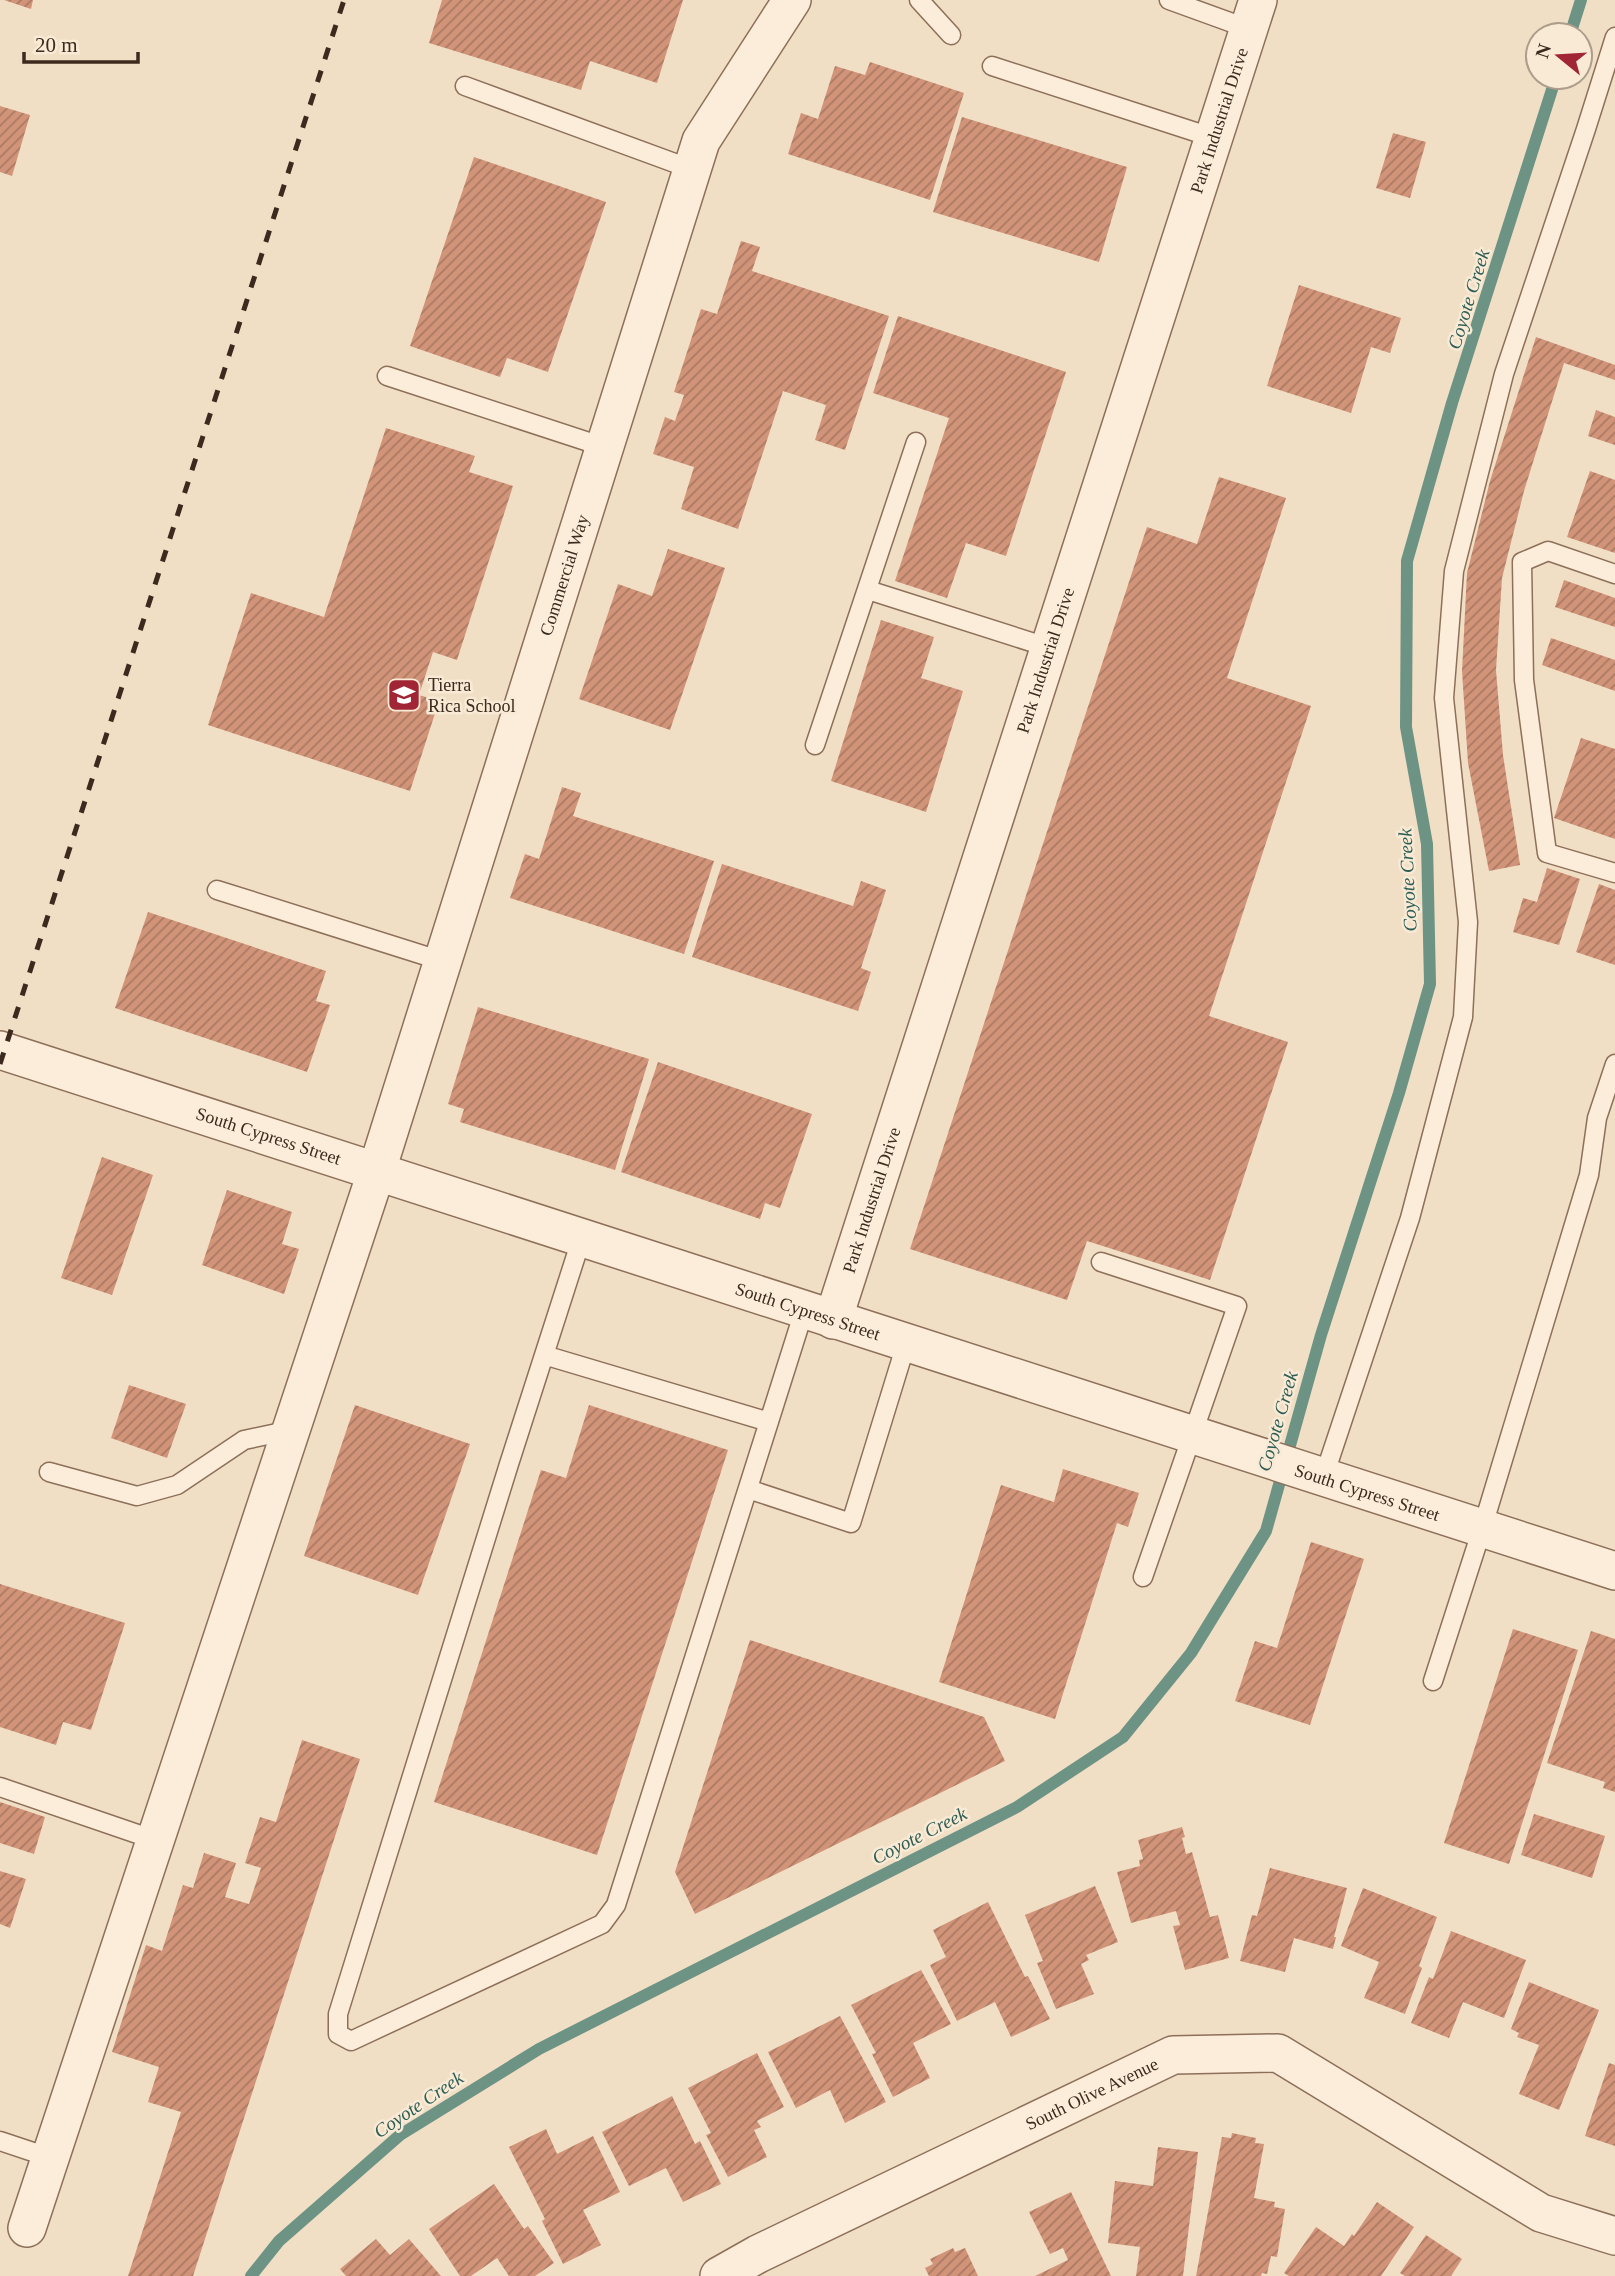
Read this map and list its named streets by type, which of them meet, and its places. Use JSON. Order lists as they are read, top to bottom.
{
  "streets": {
    "street": [
      "Park Industrial Drive",
      "Commercial Way",
      "South Cypress Street",
      "South Olive Avenue"
    ]
  },
  "crossings": [
    ["Park Industrial Drive", "South Cypress Street"],
    ["Commercial Way", "South Cypress Street"]
  ],
  "water": ["Coyote Creek"],
  "places": {
    "school or university": ["Tierra Rica School"]
  },
  "scale_bar": "20 m",
  "north": "left"
}
